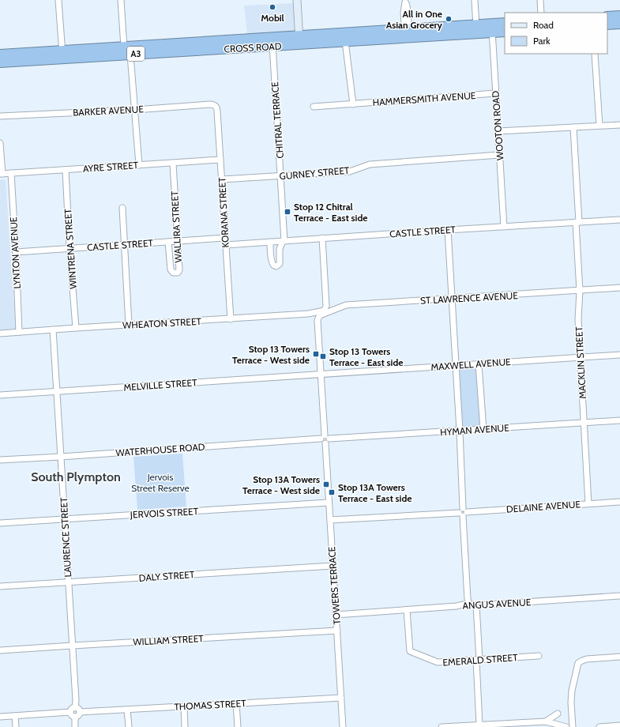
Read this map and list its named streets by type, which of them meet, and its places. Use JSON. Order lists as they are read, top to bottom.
{
  "streets": {
    "highway": ["CROSS ROAD", "A3"],
    "street": [
      "HAMMERSMITH AVENUE",
      "BARKER AVENUE",
      "CHITRAL TERRACE",
      "WOOTON ROAD",
      "AYRE STREET",
      "GURNEY STREET",
      "KORANA STREET",
      "WALLIRA STREET",
      "CASTLE STREET",
      "WINTRENA STREET",
      "LYNTON AVENUE",
      "ST LAWRENCE AVENUE",
      "WHEATON STREET",
      "MACKLIN STREET",
      "MAXWELL AVENUE",
      "MELVILLE STREET",
      "HYMAN AVENUE",
      "WATERHOUSE ROAD",
      "DELAINE AVENUE",
      "JERVOIS STREET",
      "LAURENCE STREET",
      "DALY STREET",
      "TOWERS TERRACE",
      "ANGUS AVENUE",
      "WILLIAM STREET",
      "EMERALD STREET",
      "THOMAS STREET"
    ]
  },
  "crossings": [
    ["CROSS ROAD", "CHITRAL TERRACE"],
    ["CROSS ROAD", "WOOTON ROAD"],
    ["HAMMERSMITH AVENUE", "WOOTON ROAD"],
    ["BARKER AVENUE", "KORANA STREET"],
    ["CHITRAL TERRACE", "GURNEY STREET"],
    ["CHITRAL TERRACE", "CASTLE STREET"],
    ["WOOTON ROAD", "GURNEY STREET"],
    ["WOOTON ROAD", "CASTLE STREET"],
    ["AYRE STREET", "KORANA STREET"],
    ["AYRE STREET", "WALLIRA STREET"],
    ["AYRE STREET", "WINTRENA STREET"],
    ["AYRE STREET", "LYNTON AVENUE"],
    ["GURNEY STREET", "KORANA STREET"],
    ["KORANA STREET", "CASTLE STREET"],
    ["KORANA STREET", "WHEATON STREET"],
    ["WALLIRA STREET", "CASTLE STREET"],
    ["CASTLE STREET", "WINTRENA STREET"],
    ["CASTLE STREET", "LYNTON AVENUE"],
    ["CASTLE STREET", "MACKLIN STREET"],
    ["WINTRENA STREET", "WHEATON STREET"],
    ["LYNTON AVENUE", "WHEATON STREET"],
    ["ST LAWRENCE AVENUE", "MACKLIN STREET"],
    ["WHEATON STREET", "LAURENCE STREET"],
    ["MACKLIN STREET", "MAXWELL AVENUE"],
    ["MACKLIN STREET", "HYMAN AVENUE"],
    ["MACKLIN STREET", "DELAINE AVENUE"],
    ["MAXWELL AVENUE", "MELVILLE STREET"],
    ["MELVILLE STREET", "LAURENCE STREET"],
    ["HYMAN AVENUE", "WATERHOUSE ROAD"],
    ["HYMAN AVENUE", "TOWERS TERRACE"],
    ["WATERHOUSE ROAD", "LAURENCE STREET"],
    ["WATERHOUSE ROAD", "TOWERS TERRACE"],
    ["DELAINE AVENUE", "TOWERS TERRACE"],
    ["JERVOIS STREET", "LAURENCE STREET"],
    ["JERVOIS STREET", "TOWERS TERRACE"],
    ["LAURENCE STREET", "DALY STREET"],
    ["LAURENCE STREET", "WILLIAM STREET"],
    ["LAURENCE STREET", "THOMAS STREET"],
    ["DALY STREET", "TOWERS TERRACE"],
    ["TOWERS TERRACE", "ANGUS AVENUE"],
    ["TOWERS TERRACE", "WILLIAM STREET"],
    ["TOWERS TERRACE", "THOMAS STREET"],
    ["ANGUS AVENUE", "EMERALD STREET"]
  ],
  "districts": ["South Plympton"],
  "parks": ["Jervois Street Reserve"],
  "places": {
    "other": ["Mobil", "All in One Asian Grocery"],
    "transit": [
      "Stop 12 Chitral Terrace - East side",
      "Stop 13 Towers Terrace - West side",
      "Stop 13 Towers Terrace - East side",
      "Stop 13A Towers Terrace - West side",
      "Stop 13A Towers Terrace - East side"
    ]
  },
  "legend": ["Road", "Park"]
}
